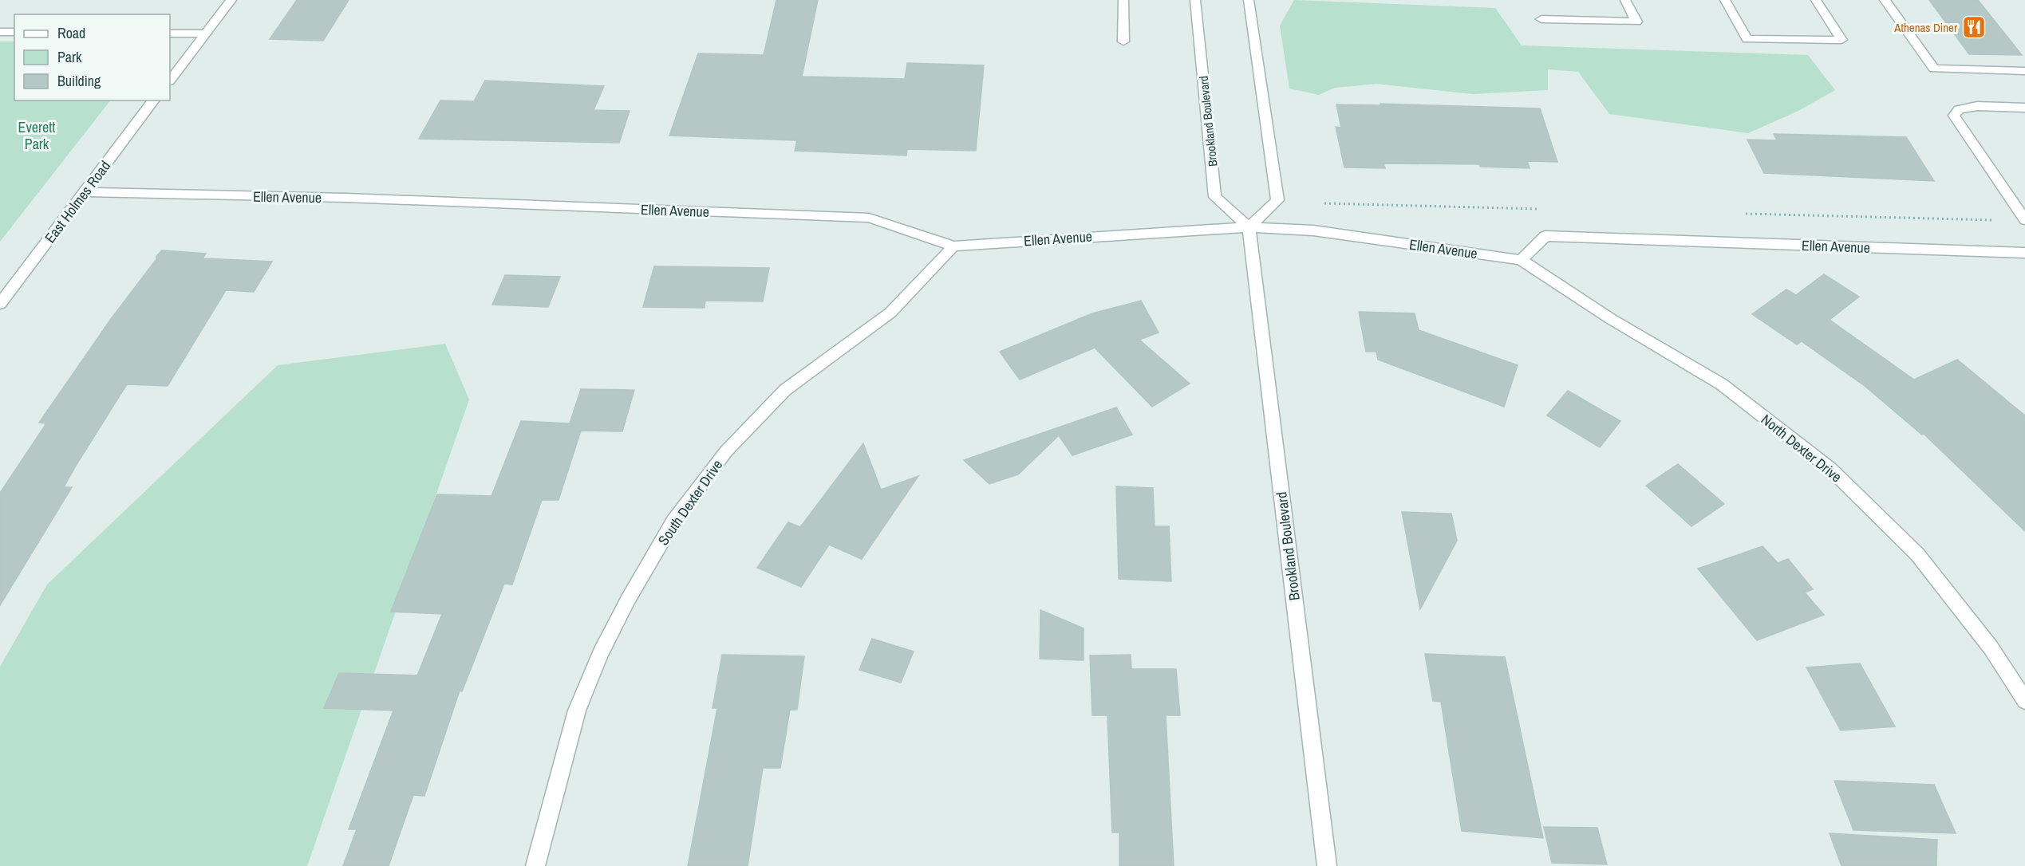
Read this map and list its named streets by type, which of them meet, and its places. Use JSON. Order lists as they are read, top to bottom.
{
  "streets": {
    "street": [
      "Brookland Boulevard",
      "Ellen Avenue",
      "East Holmes Road",
      "North Dexter Drive",
      "South Dexter Drive"
    ]
  },
  "crossings": [
    ["Brookland Boulevard", "Ellen Avenue"],
    ["Ellen Avenue", "East Holmes Road"],
    ["Ellen Avenue", "North Dexter Drive"],
    ["Ellen Avenue", "South Dexter Drive"]
  ],
  "parks": ["Everett Park"],
  "places": {
    "restaurant": ["Athenas Diner"]
  },
  "legend": ["Road", "Park", "Building"]
}
